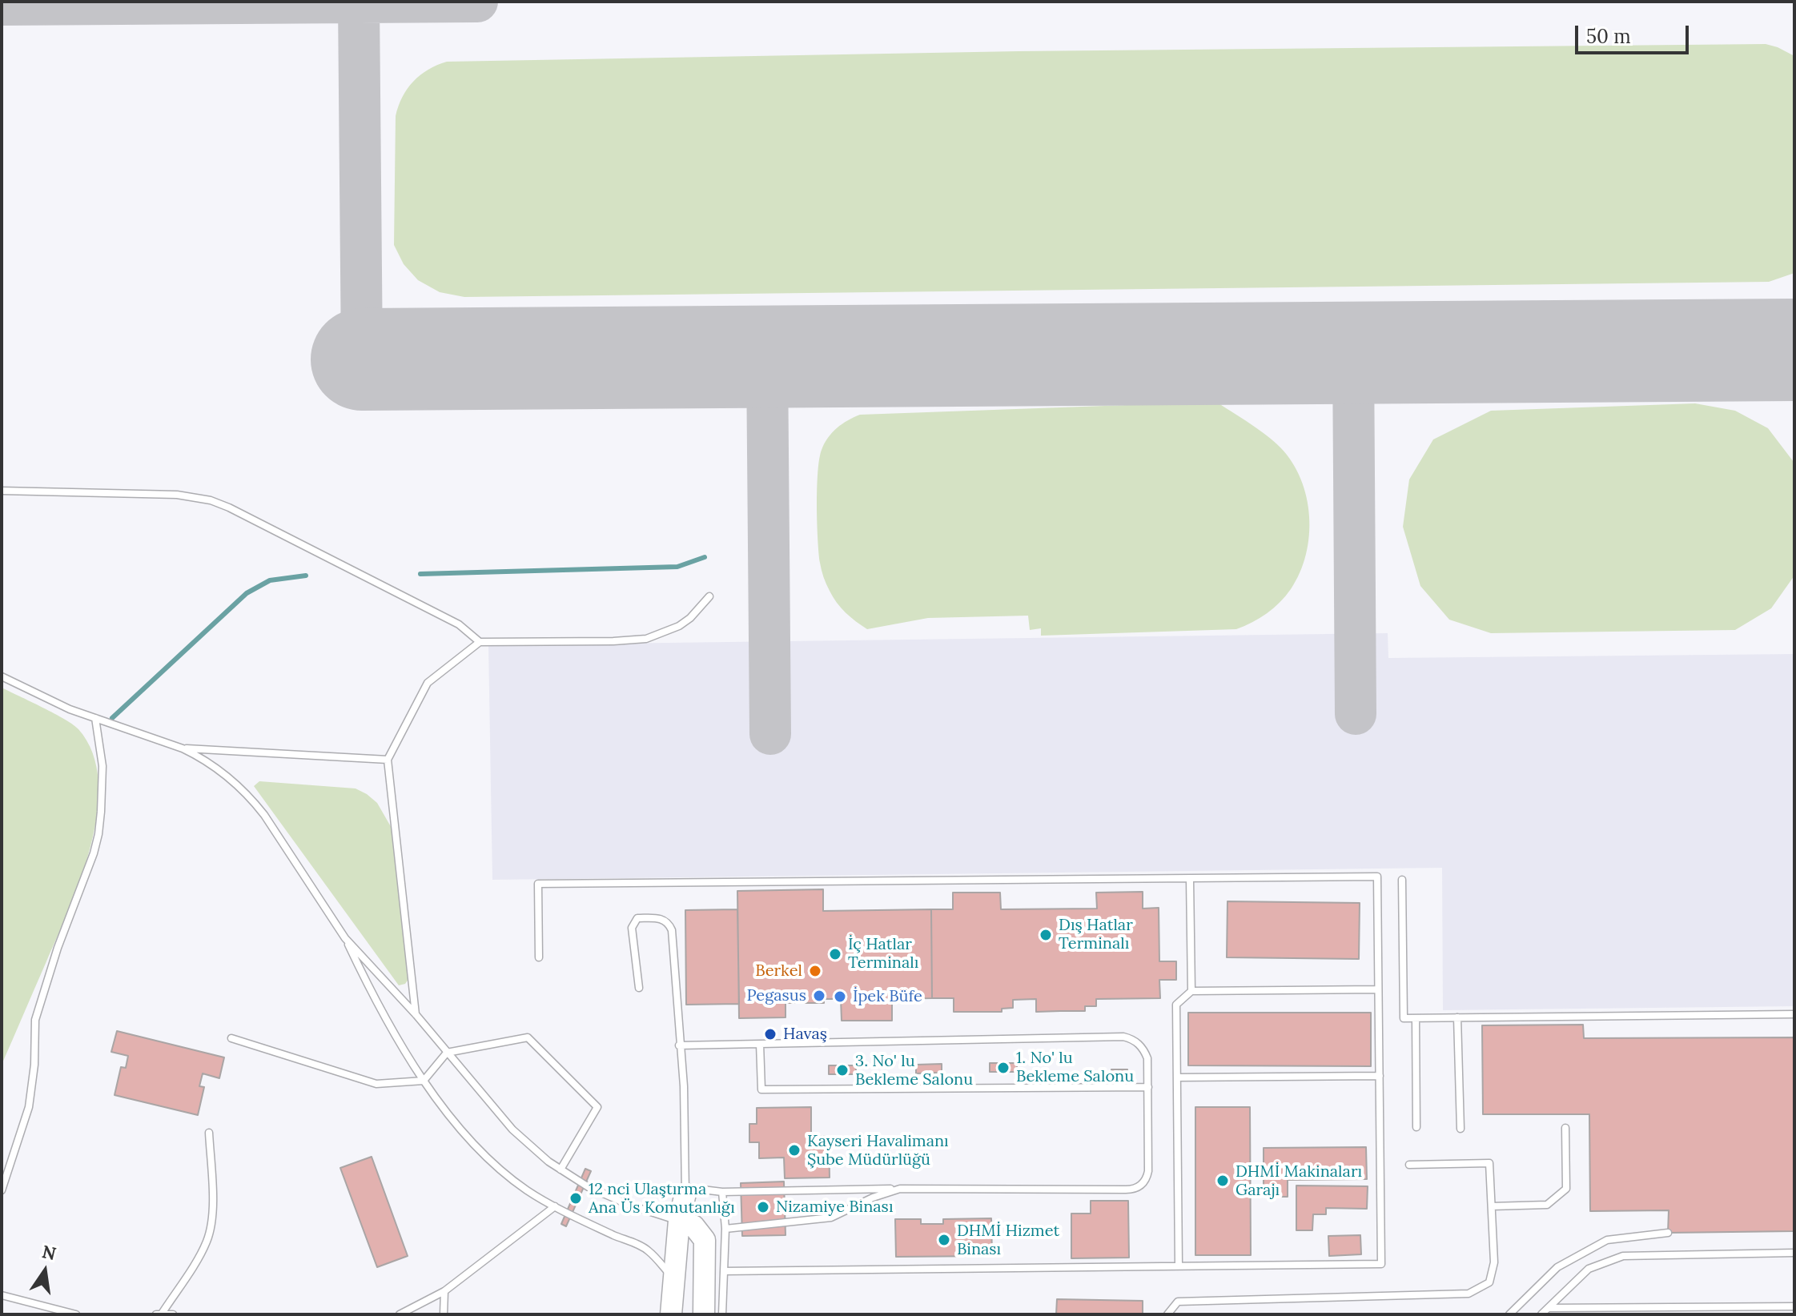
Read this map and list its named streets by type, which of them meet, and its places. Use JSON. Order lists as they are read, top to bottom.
{
  "places": [
    "Dış Hatlar Terminalı",
    "İç Hatlar Terminalı",
    "Berkel",
    "Pegasus",
    "İpek Büfe",
    "Havaş",
    "1. No' lu Bekleme Salonu",
    "3. No' lu Bekleme Salonu",
    "Kayseri Havalimanı Şube Müdürlüğü",
    "DHMİ Makinaları Garajı",
    "12 nci Ulaştırma Ana Üs Komutanlığı",
    "Nizamiye Binası",
    "DHMİ Hizmet Binası"
  ],
  "scale_bar": "50 m",
  "north": "top"
}
